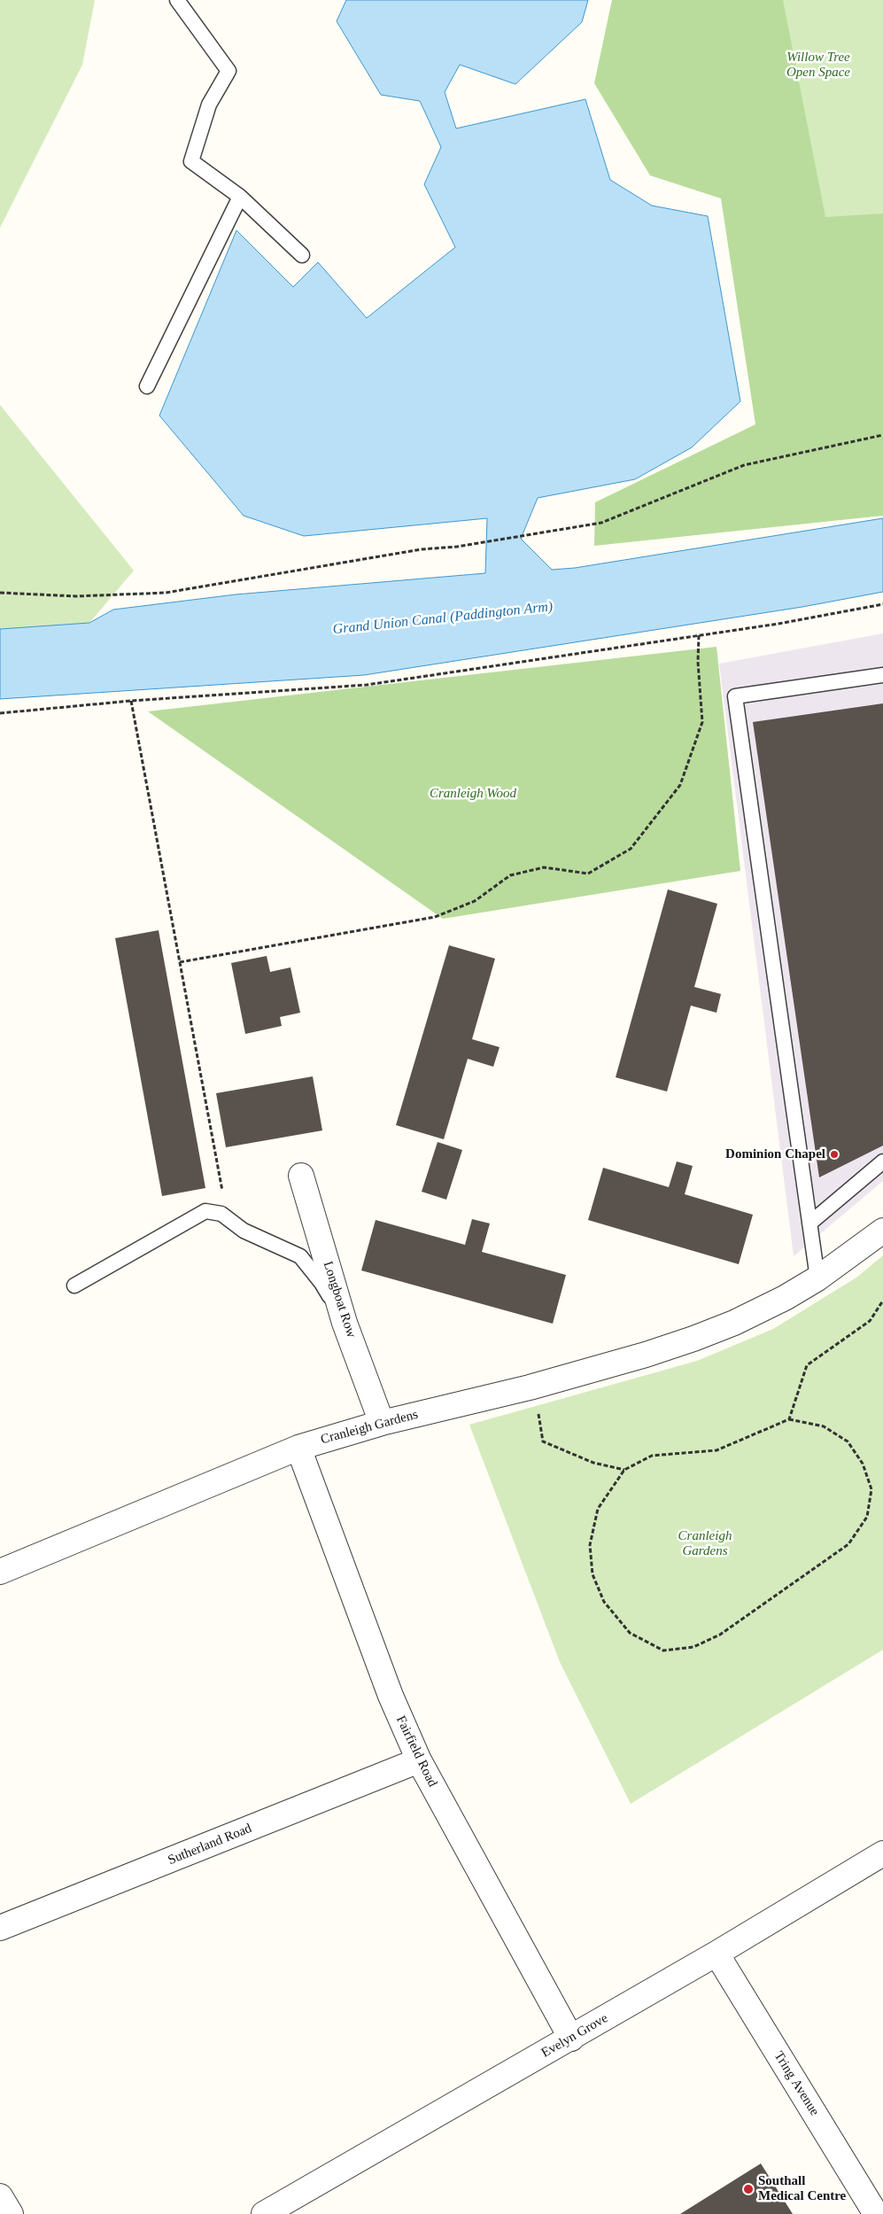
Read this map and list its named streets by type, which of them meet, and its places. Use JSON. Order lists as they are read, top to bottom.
{
  "streets": {
    "street": [
      "Longboat Row",
      "Cranleigh Gardens",
      "Fairfield Road",
      "Sutherland Road",
      "Evelyn Grove",
      "Tring Avenue"
    ]
  },
  "crossings": [
    ["Longboat Row", "Cranleigh Gardens"],
    ["Cranleigh Gardens", "Fairfield Road"],
    ["Fairfield Road", "Sutherland Road"],
    ["Fairfield Road", "Evelyn Grove"],
    ["Evelyn Grove", "Tring Avenue"]
  ],
  "water": ["Grand Union Canal (Paddington Arm)"],
  "parks": ["Willow Tree Open Space", "Cranleigh Wood", "Cranleigh Gardens"],
  "places": ["Dominion Chapel", "Southall Medical Centre"]
}
